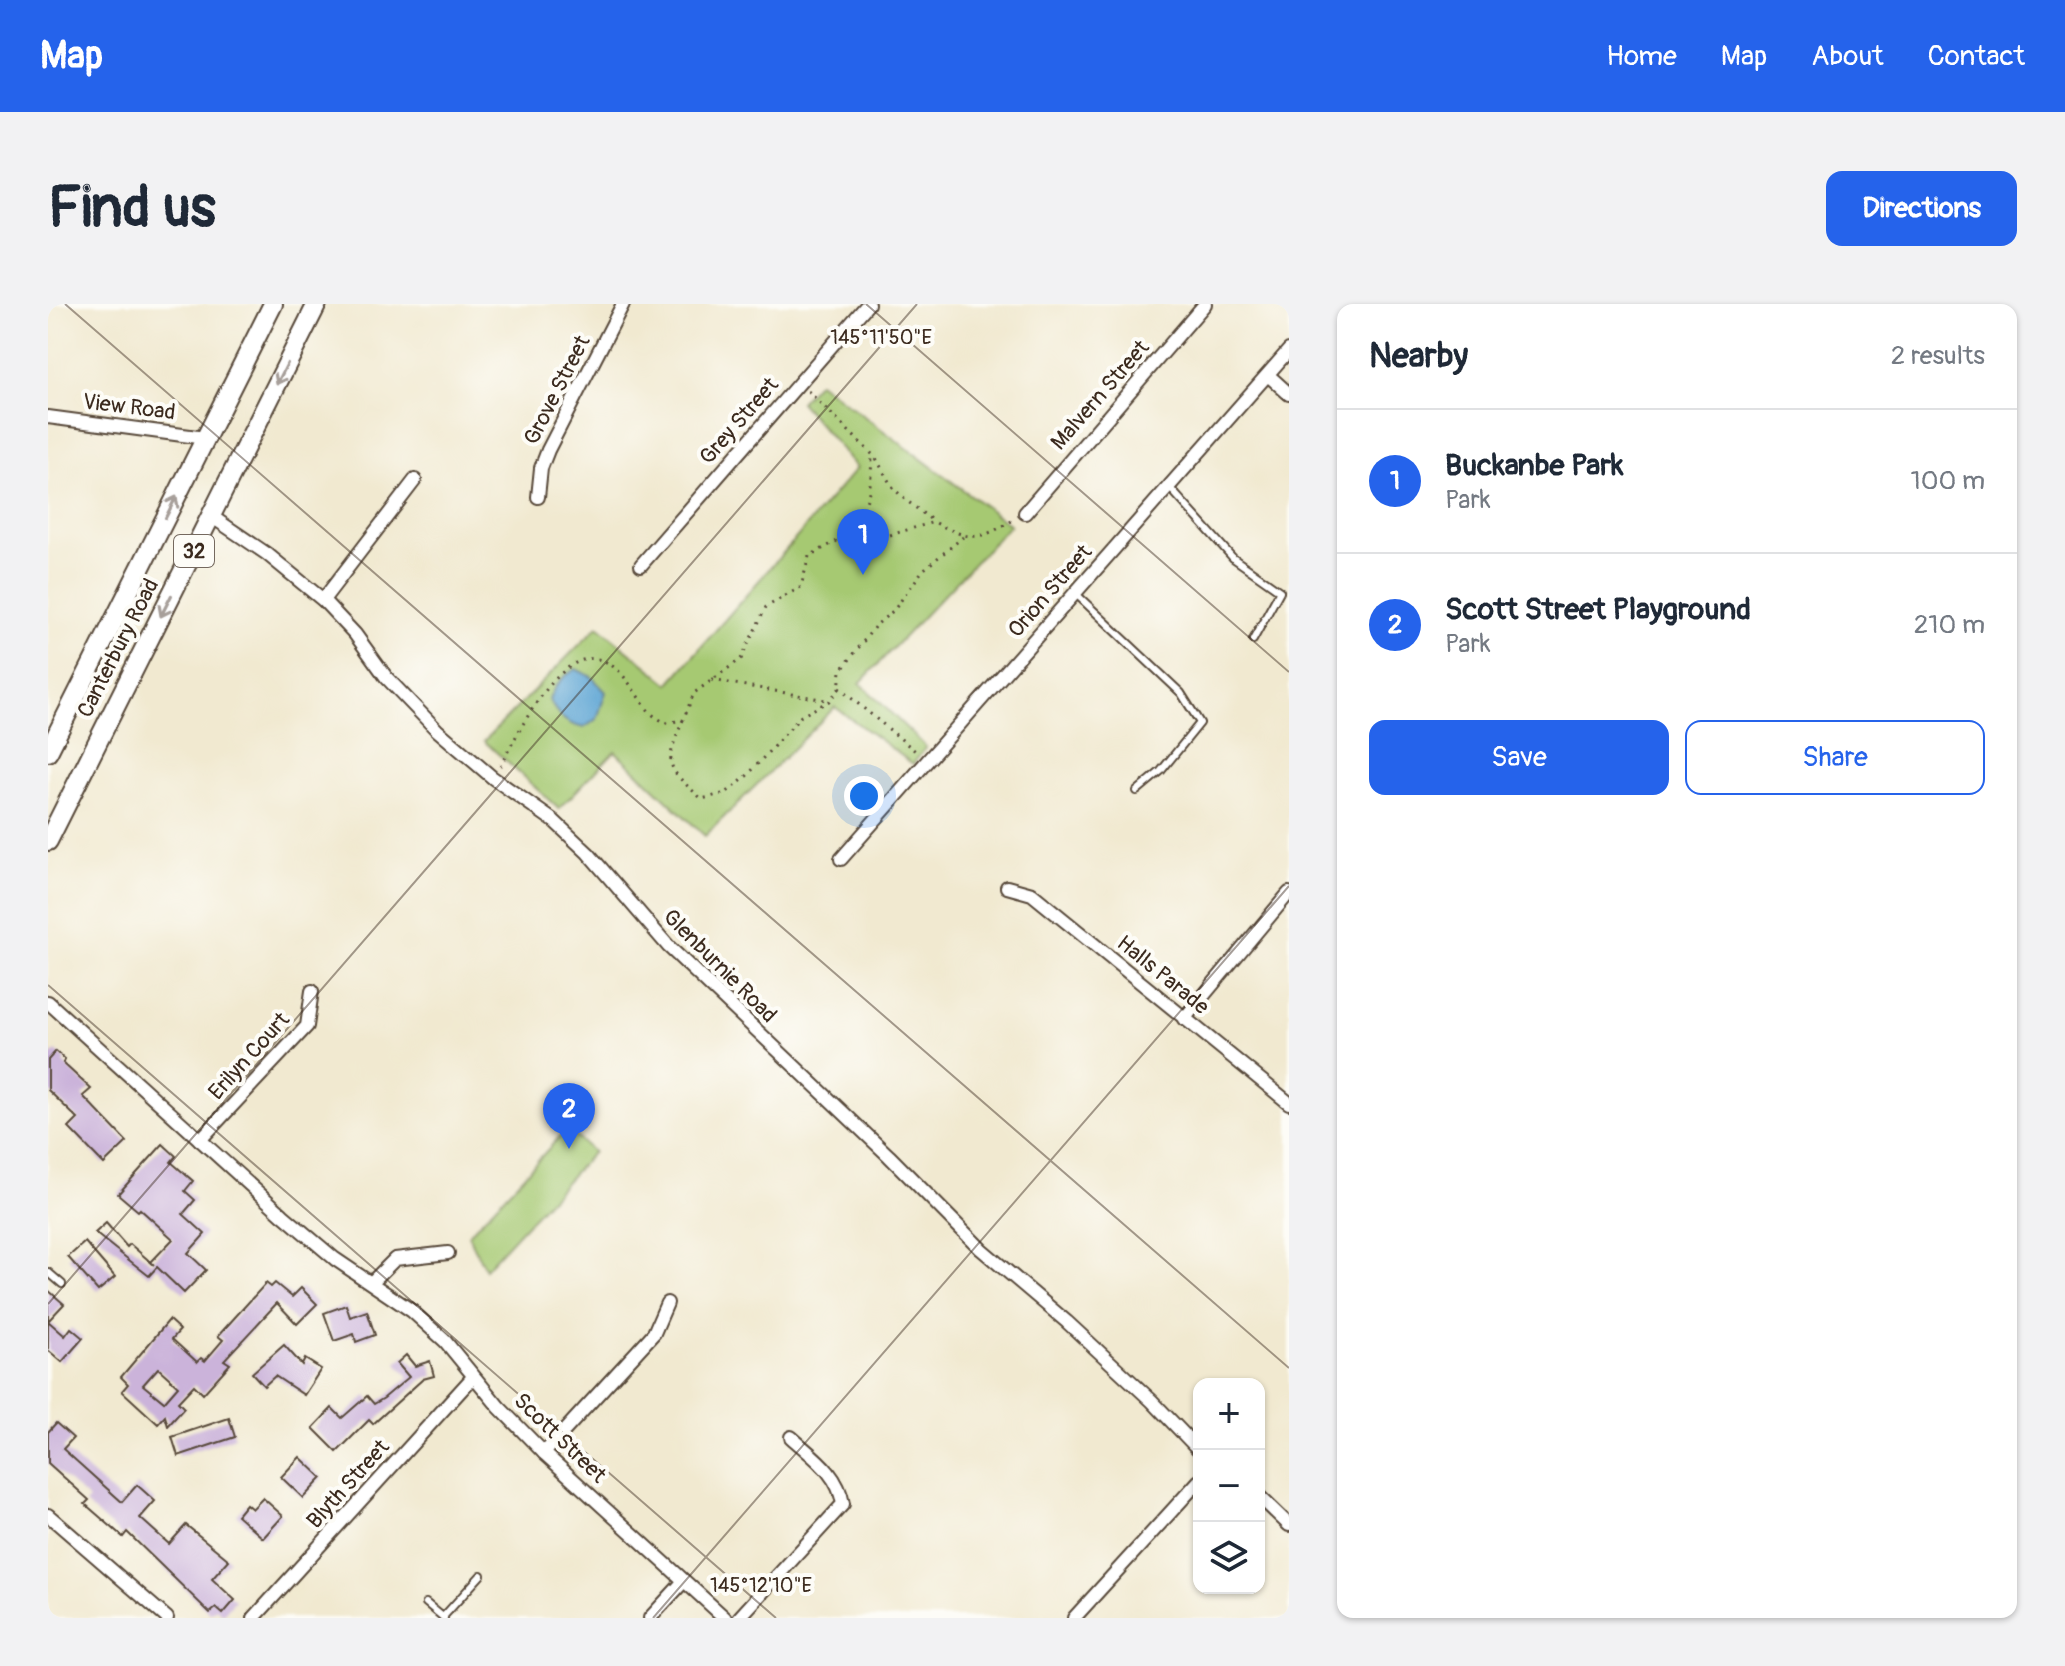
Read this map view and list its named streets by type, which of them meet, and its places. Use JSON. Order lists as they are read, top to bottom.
{
  "streets": {
    "main road": ["32", "Canterbury Road"],
    "street": [
      "Grove Street",
      "Malvern Street",
      "View Road",
      "Grey Street",
      "Orion Street",
      "Glenburnie Road",
      "Halls Parade",
      "Erilyn Court",
      "Scott Street",
      "Blyth Street"
    ]
  },
  "crossings": [
    ["View Road", "Canterbury Road"],
    ["Canterbury Road", "Glenburnie Road"],
    ["Erilyn Court", "Scott Street"],
    ["Scott Street", "Blyth Street"]
  ],
  "page": {
    "header": "Map",
    "nav": [
      "Home",
      "Map",
      "About",
      "Contact"
    ],
    "buttons": [
      "Directions",
      ["Save", "Share"]
    ],
    "title": "Find us",
    "heading": ["Nearby", "2 results"],
    "list": [
      {
        "mark": "1",
        "name": "Buckanbe Park",
        "note": "Park",
        "value": "100 m"
      },
      {
        "mark": "2",
        "name": "Scott Street Playground",
        "note": "Park",
        "value": "210 m"
      }
    ],
    "pins": ["1", "2"],
    "map_buttons": ["+", "−"]
  },
  "coordinates": ["145°11'50\"E", "145°12'10\"E"]
}
